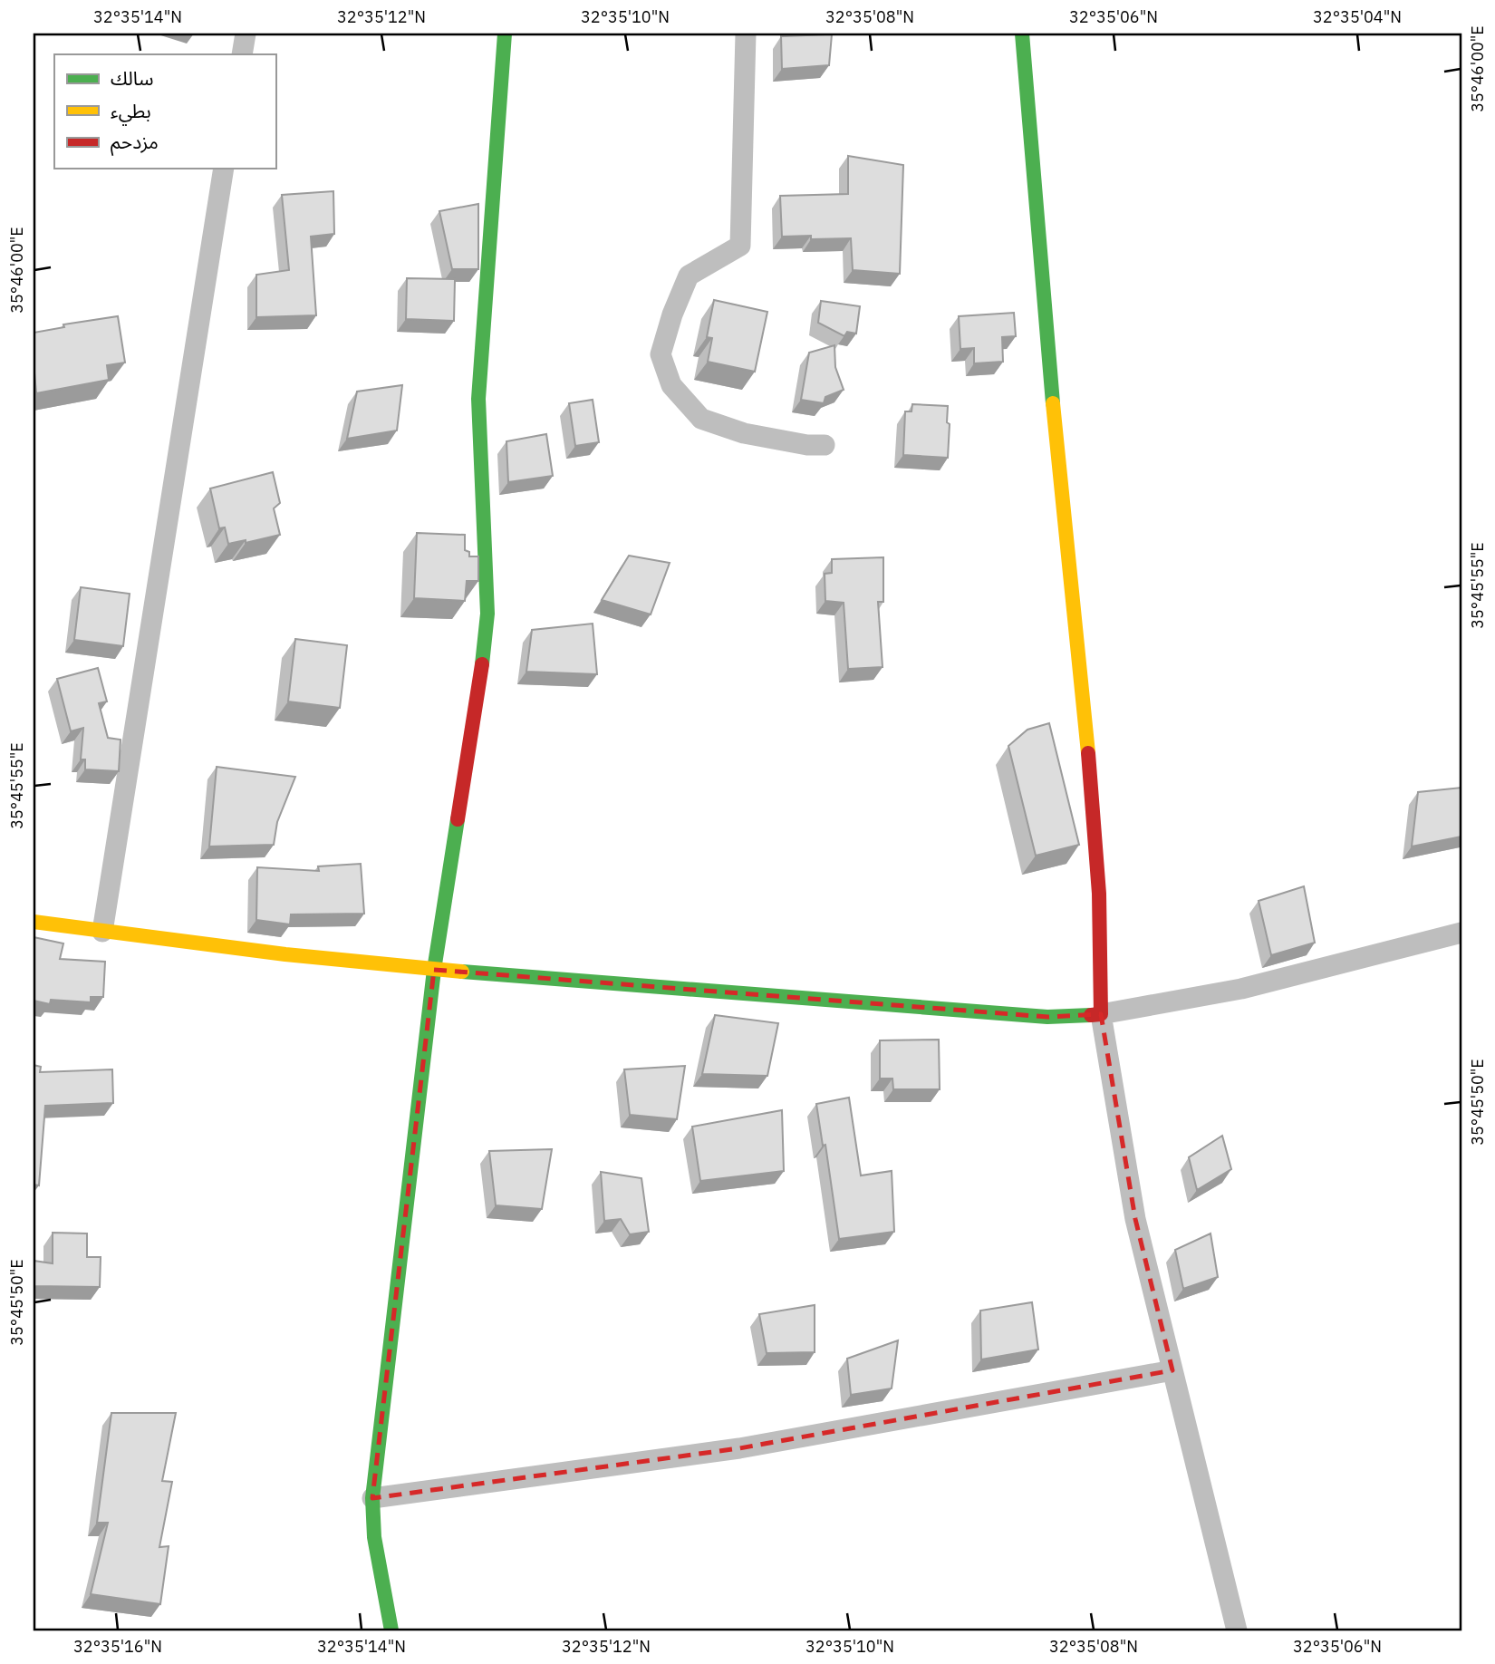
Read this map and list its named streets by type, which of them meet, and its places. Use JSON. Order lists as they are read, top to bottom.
{
  "legend": ["سالك", "بطيء", "مزدحم"],
  "coordinates": [
    "32°35'14\"N",
    "32°35'12\"N",
    "32°35'10\"N",
    "32°35'08\"N",
    "32°35'06\"N",
    "32°35'04\"N",
    "35°46'00\"E",
    "35°45'55\"E",
    "35°45'50\"E",
    "32°35'16\"N"
  ]
}
